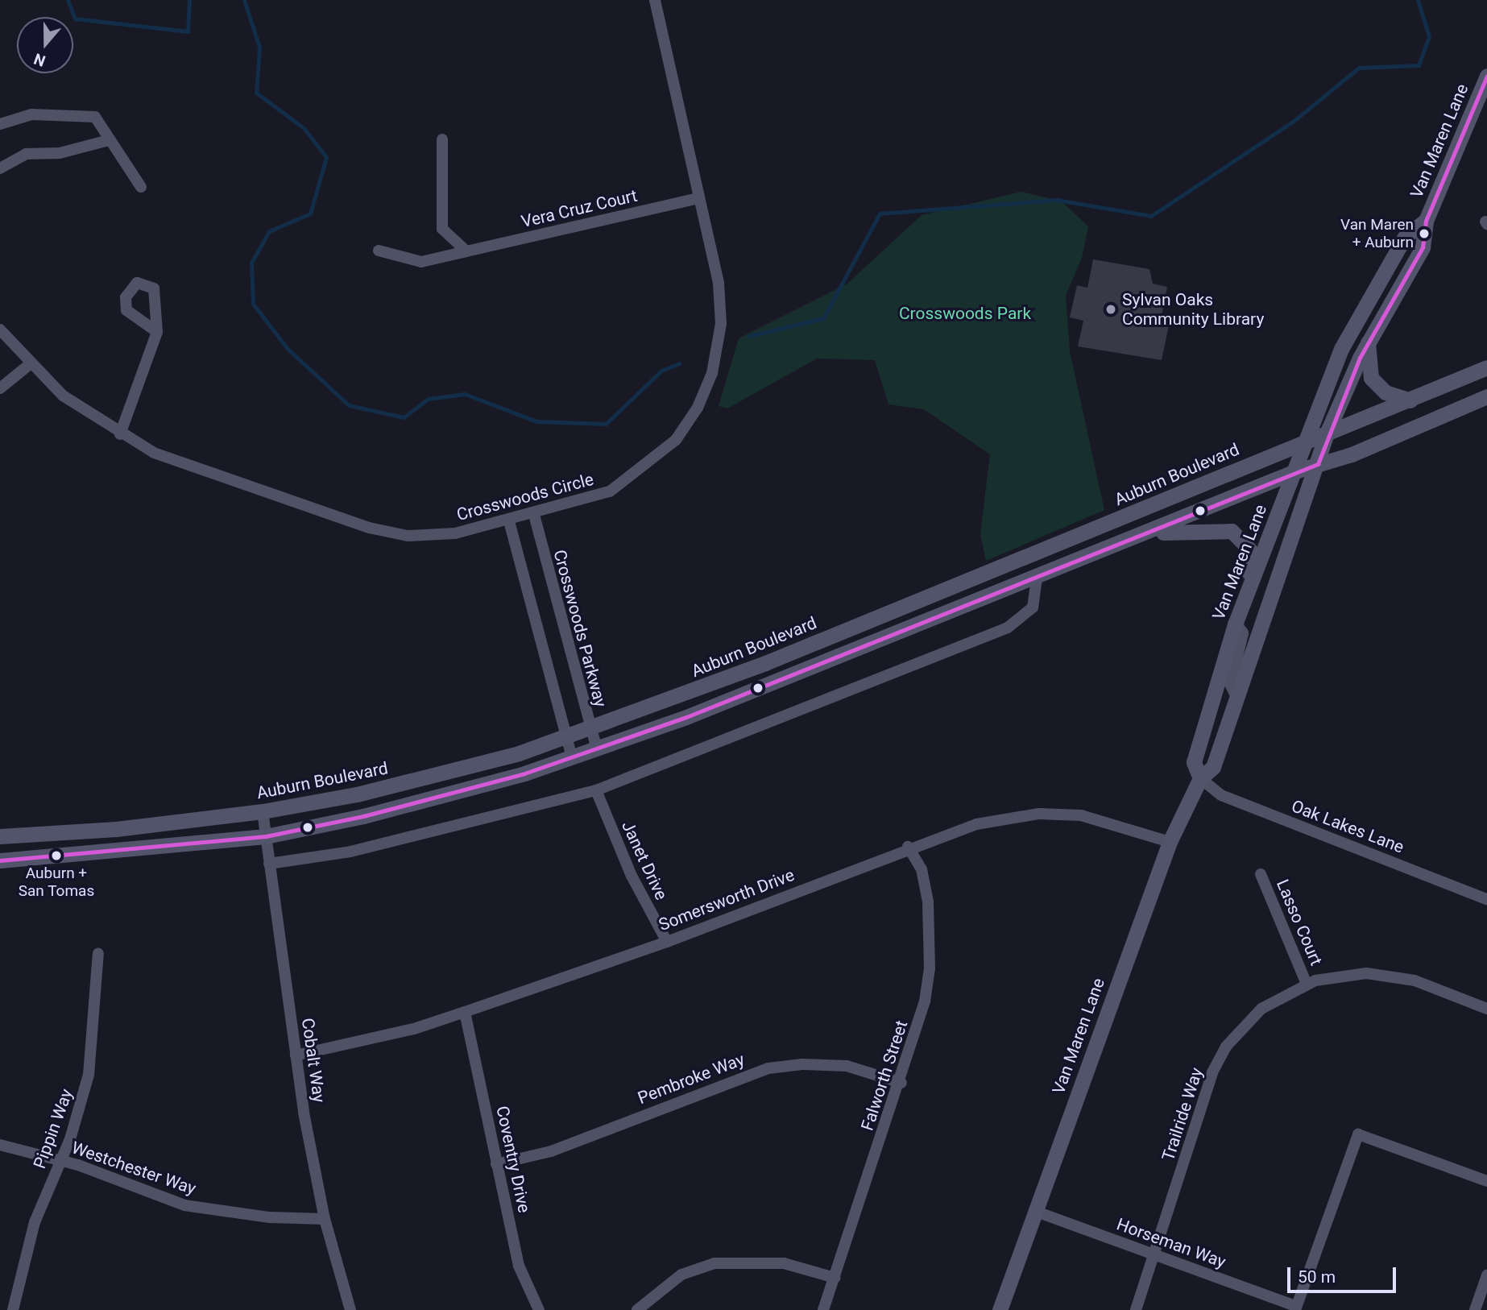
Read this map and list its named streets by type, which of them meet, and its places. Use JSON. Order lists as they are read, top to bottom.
{
  "streets": {
    "main road": ["Van Maren Lane", "Auburn Boulevard"],
    "street": [
      "Vera Cruz Court",
      "Crosswoods Circle",
      "Crosswoods Parkway",
      "Oak Lakes Lane",
      "Janet Drive",
      "Somersworth Drive",
      "Lasso Court",
      "Cobalt Way",
      "Falworth Street",
      "Pembroke Way",
      "Trailride Way",
      "Pippin Way",
      "Coventry Drive",
      "Westchester Way",
      "Horseman Way"
    ]
  },
  "crossings": [
    ["Van Maren Lane", "Auburn Boulevard"],
    ["Van Maren Lane", "Oak Lakes Lane"],
    ["Van Maren Lane", "Somersworth Drive"],
    ["Van Maren Lane", "Horseman Way"],
    ["Vera Cruz Court", "Crosswoods Circle"],
    ["Auburn Boulevard", "Crosswoods Parkway"],
    ["Auburn Boulevard", "Cobalt Way"],
    ["Crosswoods Circle", "Crosswoods Parkway"],
    ["Janet Drive", "Somersworth Drive"],
    ["Somersworth Drive", "Cobalt Way"],
    ["Somersworth Drive", "Falworth Street"],
    ["Somersworth Drive", "Coventry Drive"],
    ["Lasso Court", "Trailride Way"],
    ["Cobalt Way", "Westchester Way"],
    ["Falworth Street", "Pembroke Way"],
    ["Pembroke Way", "Coventry Drive"],
    ["Trailride Way", "Horseman Way"],
    ["Pippin Way", "Westchester Way"]
  ],
  "parks": ["Crosswoods Park"],
  "places": ["Van Maren + Auburn", "Sylvan Oaks Community Library", "Auburn + San Tomas"],
  "scale_bar": "50 m",
  "north": "bottom"
}
